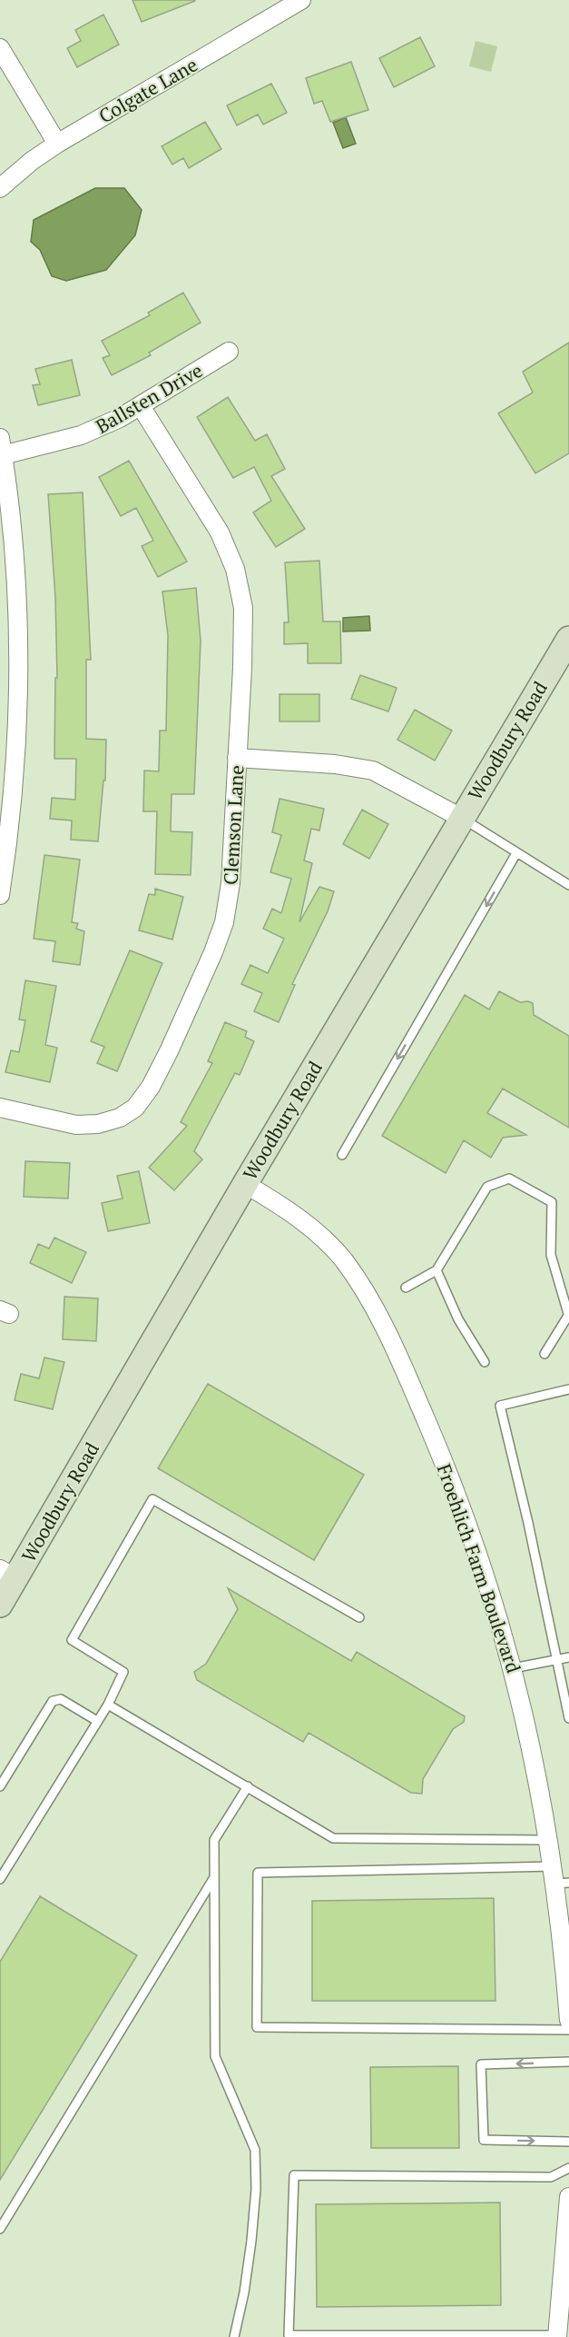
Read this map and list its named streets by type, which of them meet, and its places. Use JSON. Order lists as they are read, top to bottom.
{
  "streets": {
    "main road": ["Woodbury Road"],
    "street": [
      "Colgate Lane",
      "Ballsten Drive",
      "Clemson Lane",
      "Froehlich Farm Boulevard"
    ]
  },
  "crossings": [
    ["Ballsten Drive", "Clemson Lane"],
    ["Woodbury Road", "Froehlich Farm Boulevard"]
  ]
}
